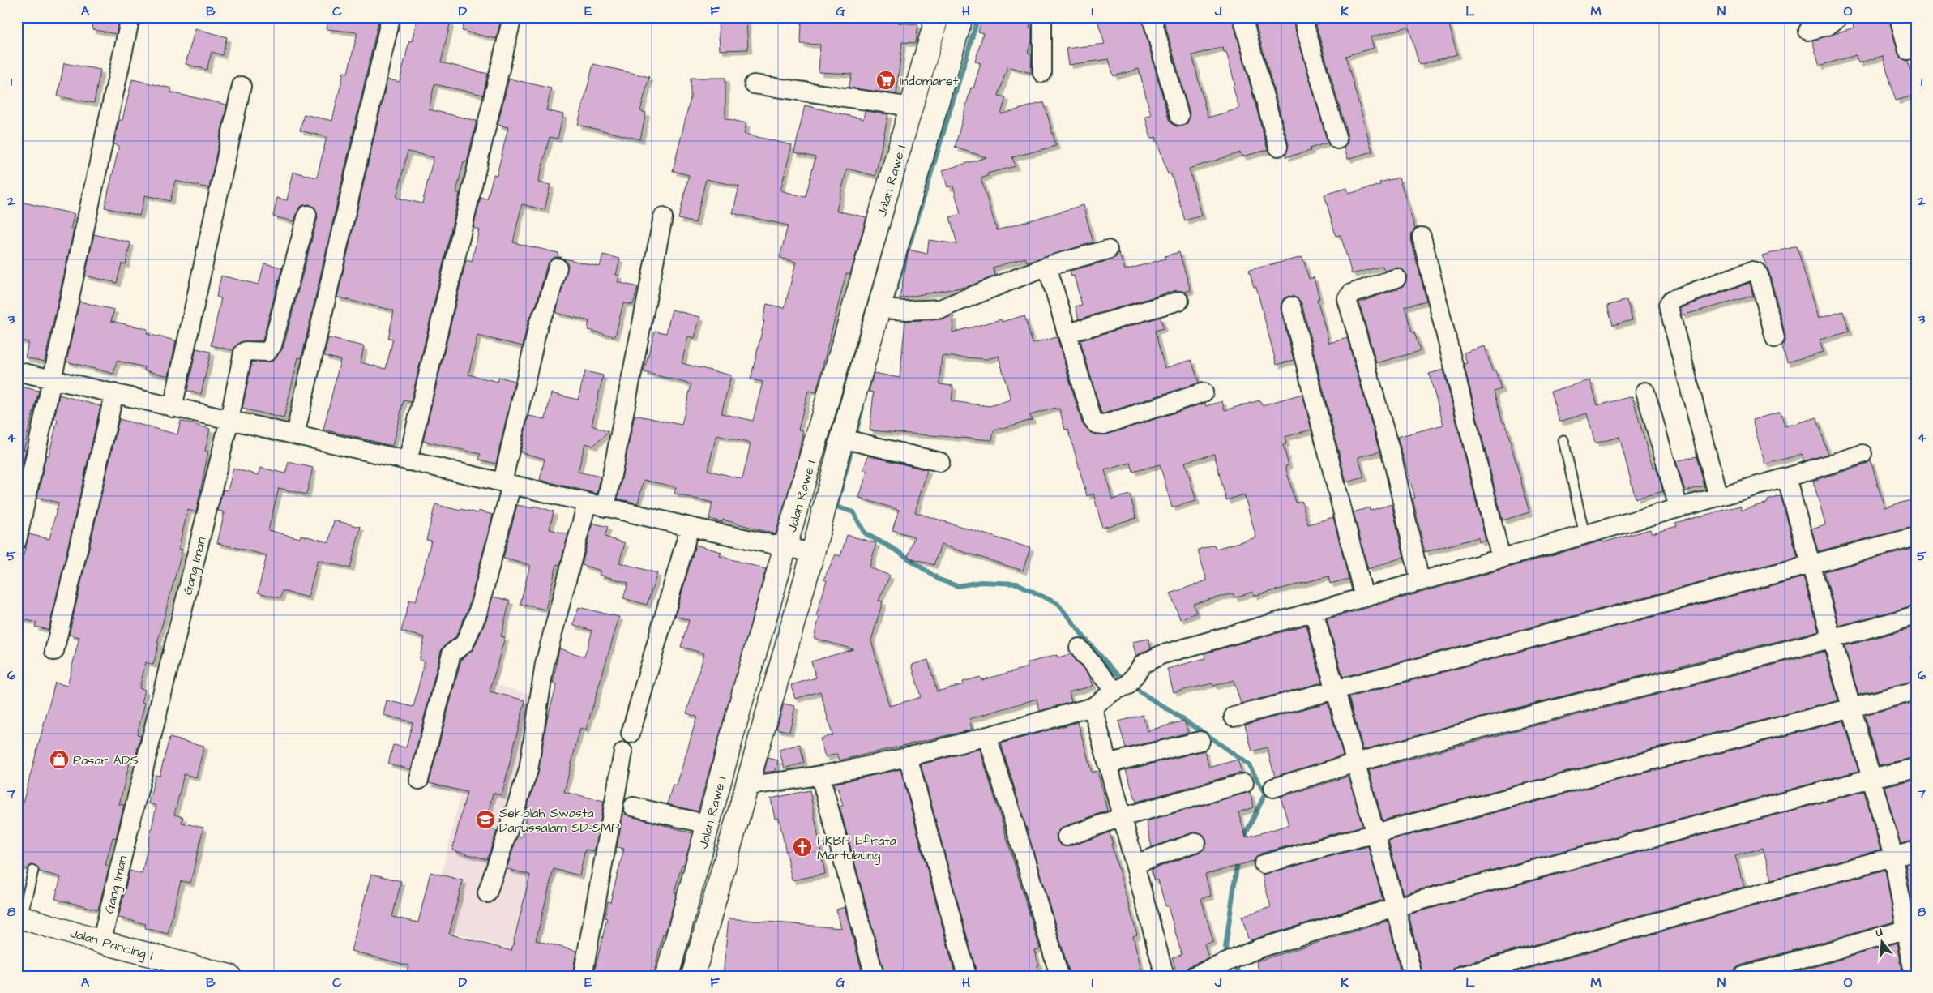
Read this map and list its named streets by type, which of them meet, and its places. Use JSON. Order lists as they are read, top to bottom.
{
  "streets": {
    "main road": ["Jalan Rawe I", "Jalan Pancing I"],
    "street": ["Gang Iman"]
  },
  "crossings": [
    ["Gang Iman", "Jalan Pancing I"]
  ],
  "places": {
    "supermarket": ["Indomaret"],
    "shop": ["Pasar ADS"],
    "school or university": ["Sekolah Swasta Darussalam SD-SMP"],
    "church": ["HKBP Efrata Martubung"]
  },
  "north": "top",
  "grid": {
    "columns": [
      "A",
      "B",
      "C",
      "D",
      "E",
      "F",
      "G",
      "H",
      "I",
      "J",
      "K",
      "L",
      "M",
      "N",
      "O"
    ],
    "rows": [
      "1",
      "2",
      "3",
      "4",
      "5",
      "6",
      "7",
      "8"
    ]
  }
}
